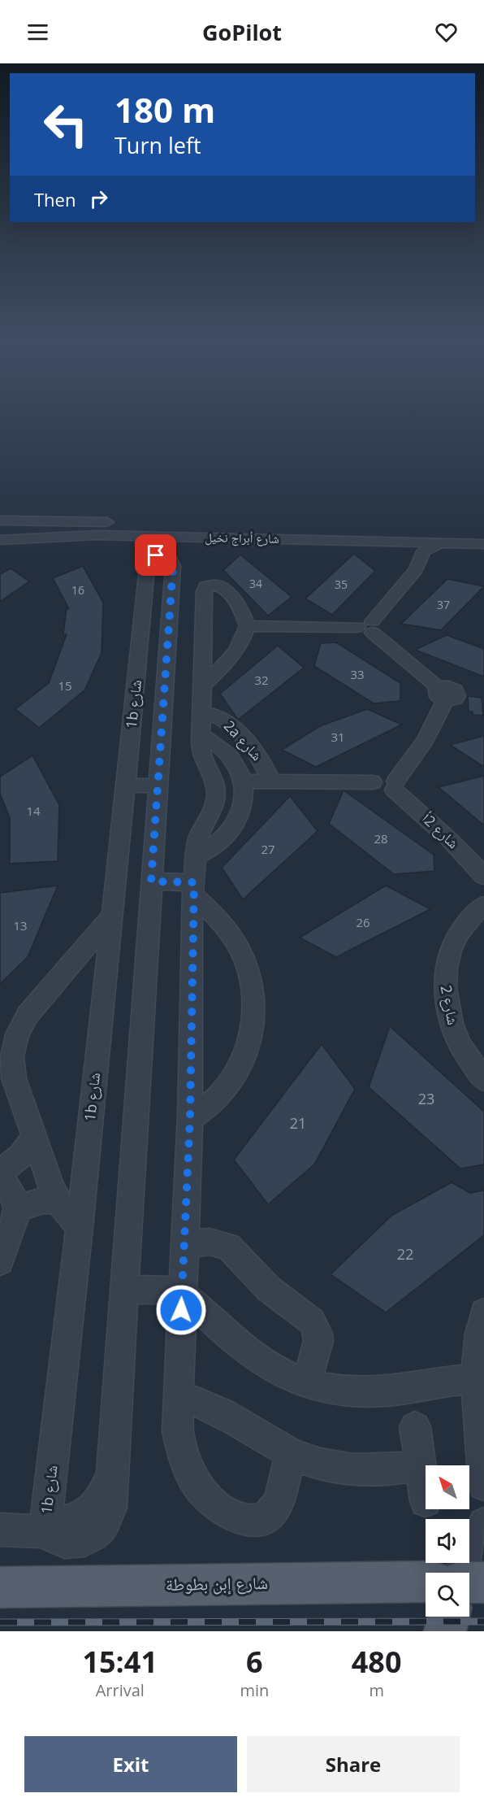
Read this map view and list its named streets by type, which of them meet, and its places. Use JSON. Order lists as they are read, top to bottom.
{
  "streets": {
    "main road": ["شارع إبن بطوطة"],
    "street": [
      "شارع أبراج نخيل",
      "1b شارع",
      "2a شارع",
      "شارع 2أ",
      "شارع 2"
    ]
  },
  "crossings": [
    ["شارع أبراج نخيل", "1b شارع"]
  ],
  "house_numbers": [
    "34",
    "35",
    "16",
    "37",
    "33",
    "32",
    "15",
    "31",
    "14",
    "28",
    "27",
    "26",
    "13",
    "23",
    "21",
    "22"
  ],
  "north": "top left",
  "page": {
    "header": "GoPilot",
    "turn": ["180 m", "Turn left"],
    "then": "Then",
    "eta": [
      "15:41",
      "Arrival",
      "6",
      "min",
      "480",
      "m"
    ],
    "buttons": ["Exit", "Share"]
  }
}
